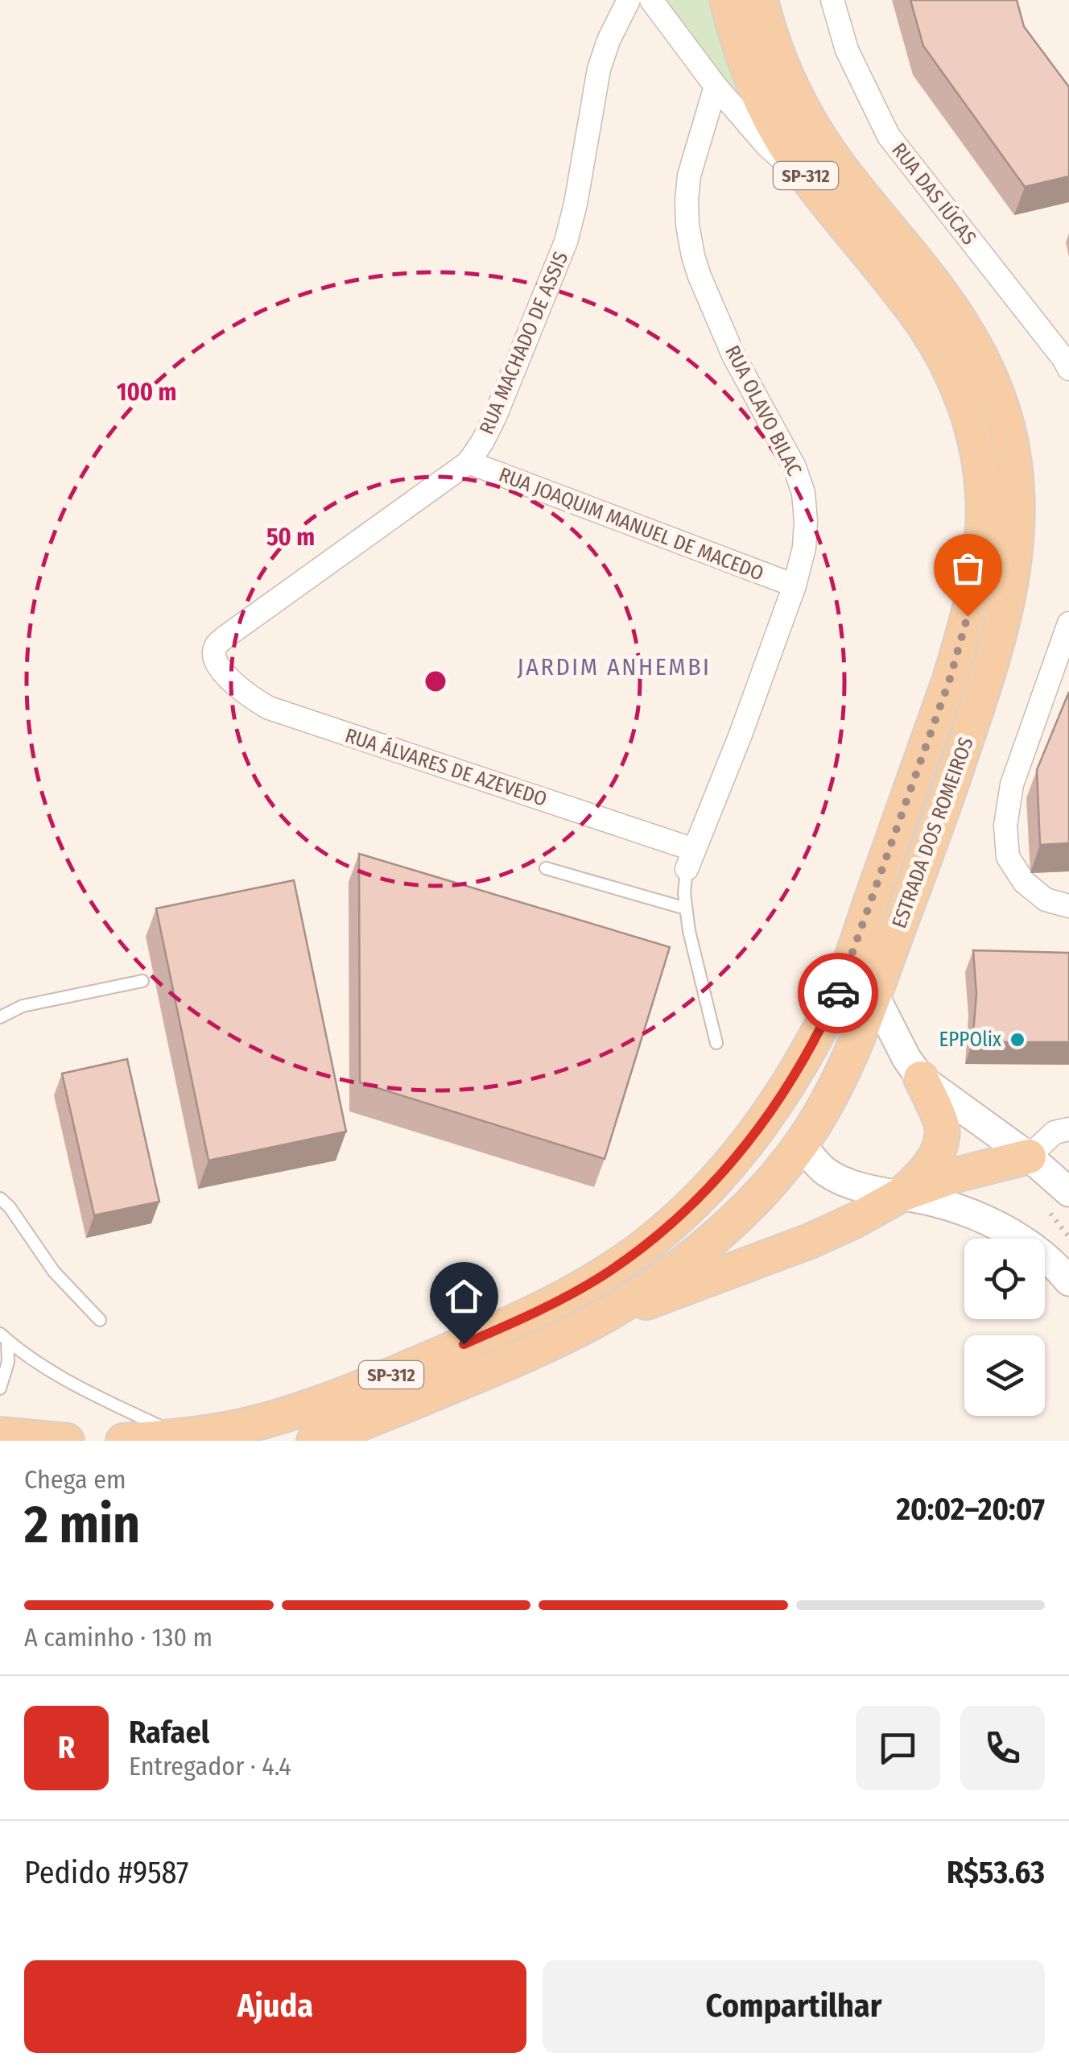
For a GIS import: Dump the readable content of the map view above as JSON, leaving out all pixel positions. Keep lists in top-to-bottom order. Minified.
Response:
{"streets":{"main road":["SP-312","ESTRADA DOS ROMEIROS"],"street":["RUA DAS IÚCAS","RUA MACHADO DE ASSIS","RUA OLAVO BILAC","RUA JOAQUIM MANUEL DE MACEDO","RUA ÁLVARES DE AZEVEDO"]},"crossings":[["RUA MACHADO DE ASSIS","RUA JOAQUIM MANUEL DE MACEDO"],["RUA MACHADO DE ASSIS","RUA ÁLVARES DE AZEVEDO"],["RUA OLAVO BILAC","RUA JOAQUIM MANUEL DE MACEDO"],["RUA OLAVO BILAC","RUA ÁLVARES DE AZEVEDO"]],"districts":["JARDIM ANHEMBI"],"places":["EPPOlix"],"page":{"heading":["2 min","Chega em","20:02–20:07"],"panel":["Rafael","Entregador · 4.4","Pedido #9587","R$53.63"],"bar":"A caminho · 130 m","round":"R","buttons":["Ajuda","Compartilhar"]},"rings":["100 m","50 m"]}
